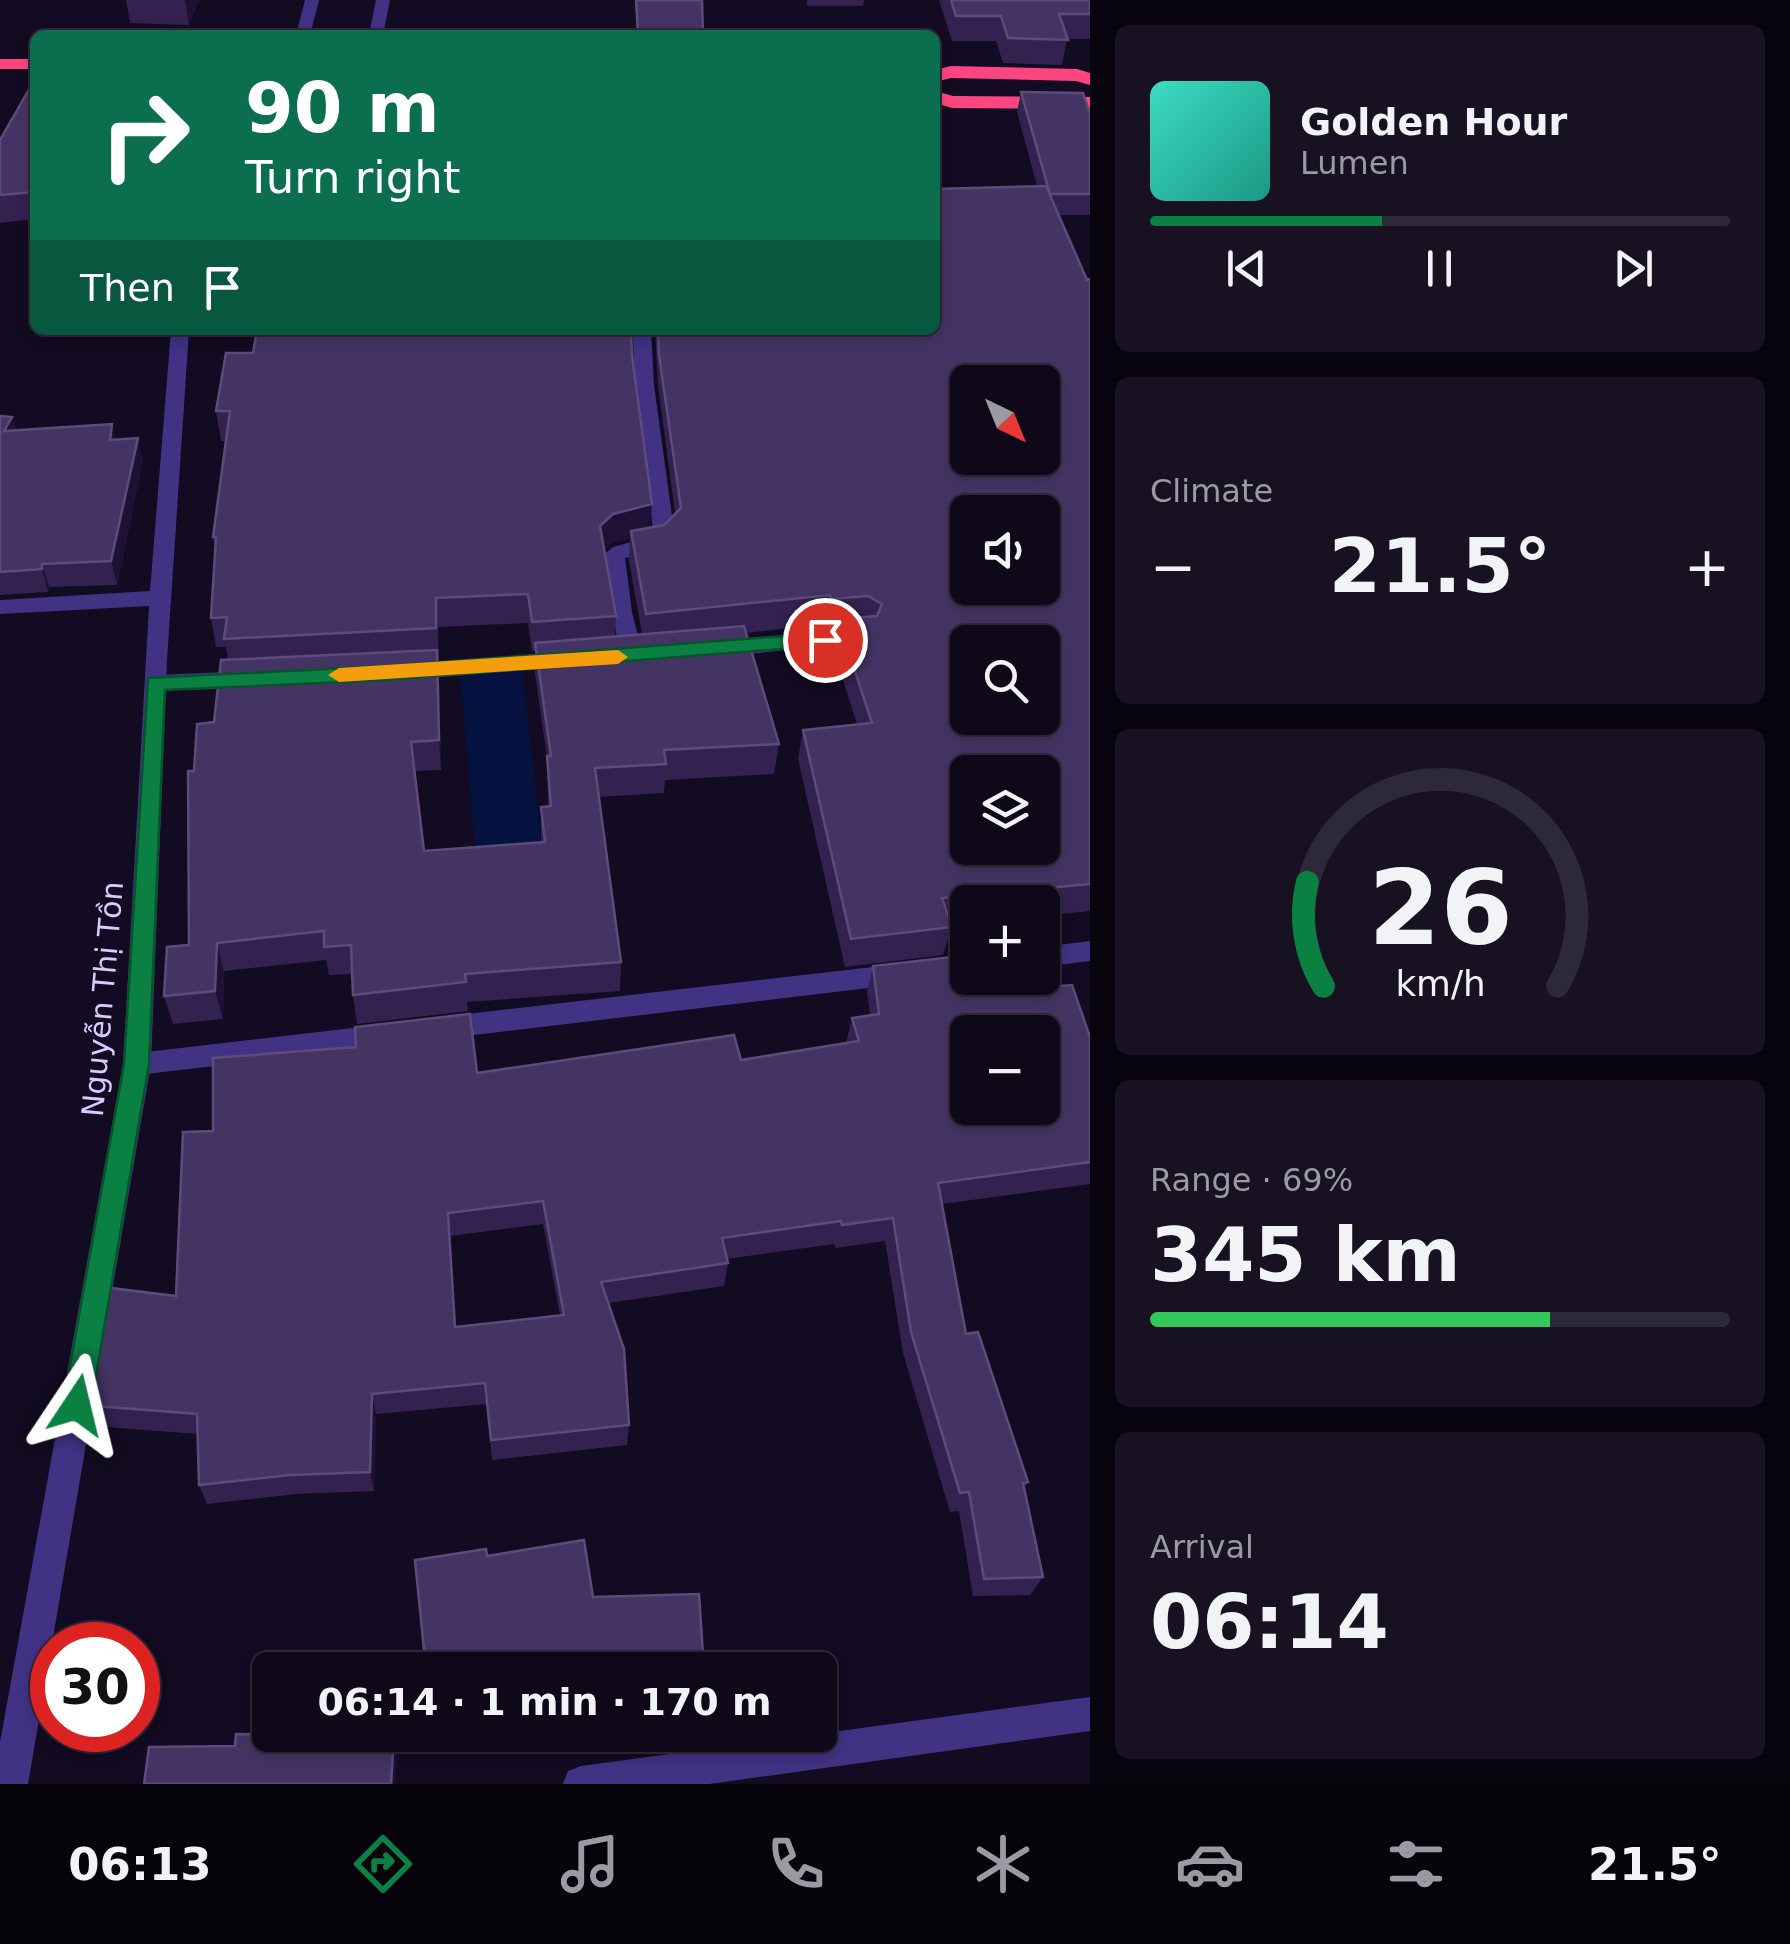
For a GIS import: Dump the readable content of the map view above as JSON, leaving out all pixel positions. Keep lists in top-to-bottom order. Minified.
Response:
{"streets":{"street":["Nguyễn Thị Tồn"]},"north":"bottom right","page":{"turn":["90 m","Turn right"],"song":["Golden Hour","Lumen"],"then":"Then","map_buttons":["+","−"],"tile":["Climate",["Range · 69%","345 km"],["Arrival","06:14"]],"heat":["−","21.5°","+"],"limit":"30","trip":"06:14 · 1 min · 170 m","tabs":["06:13","21.5°"],"gauge":["26","km/h"]}}
